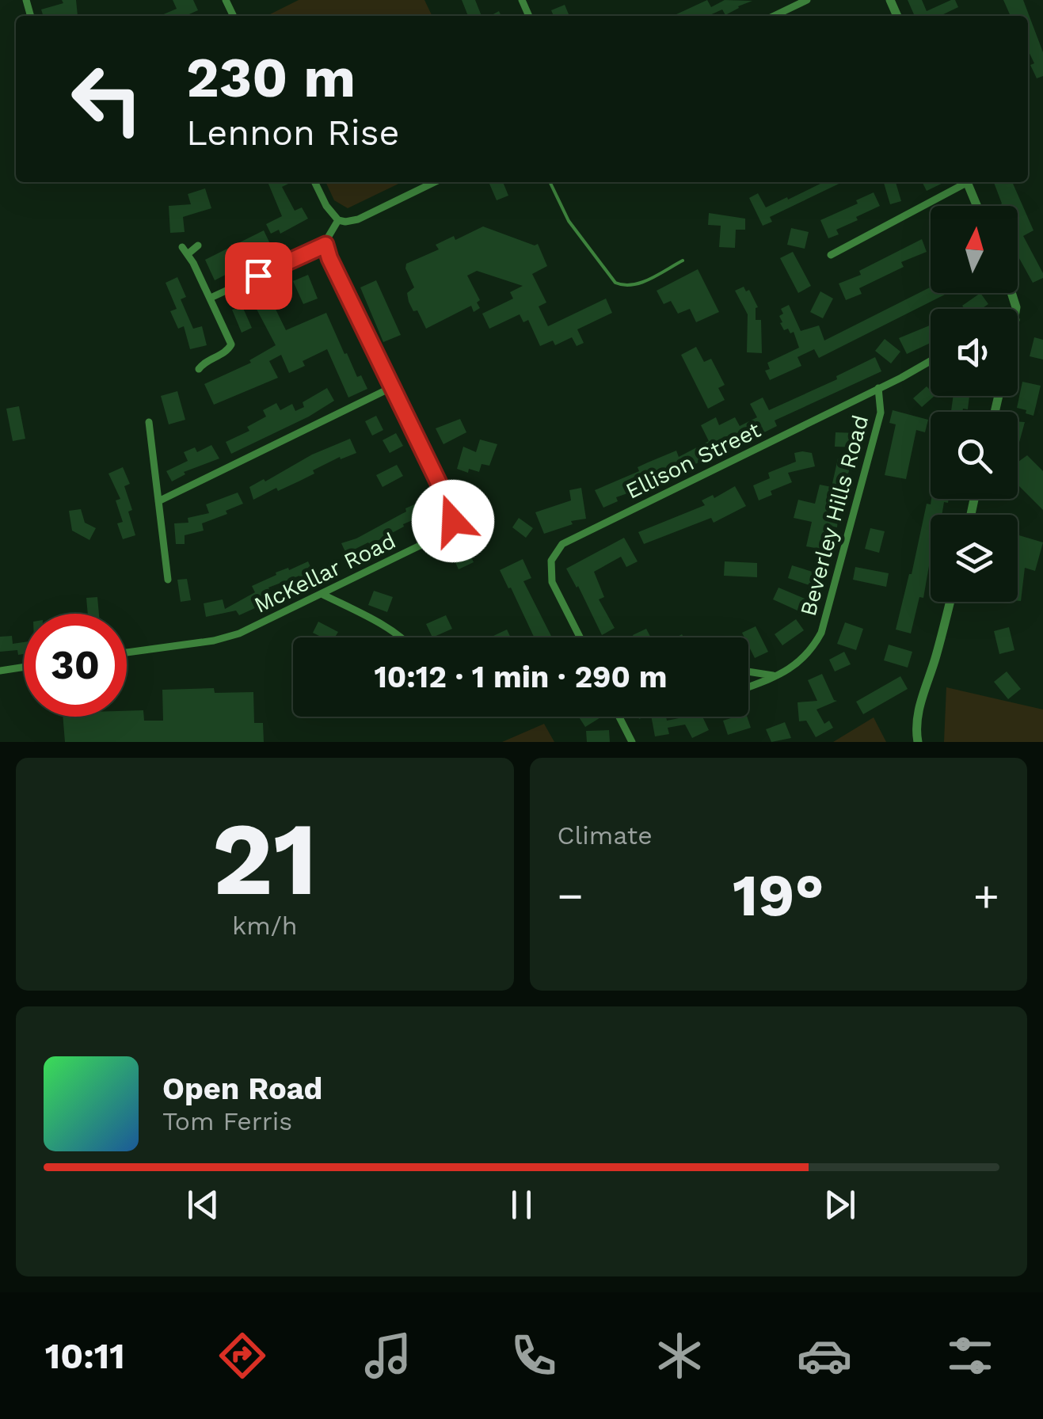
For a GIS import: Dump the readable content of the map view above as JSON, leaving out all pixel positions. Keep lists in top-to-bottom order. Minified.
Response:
{"streets":{"street":["Ellison Street","Beverley Hills Road","McKellar Road"]},"crossings":[["Ellison Street","Beverley Hills Road"]],"north":"top","page":{"turn":["230 m","Lennon Rise"],"limit":"30","trip":"10:12 · 1 min · 290 m","tile":[["21","km/h"],"Climate"],"heat":["−","19°","+"],"song":["Open Road","Tom Ferris"],"tabs":"10:11"}}
